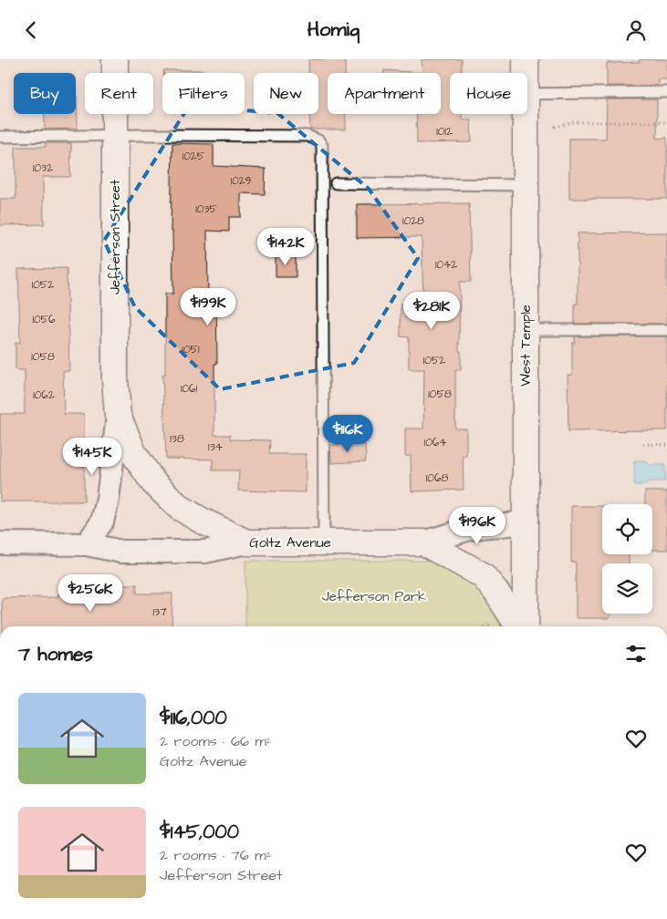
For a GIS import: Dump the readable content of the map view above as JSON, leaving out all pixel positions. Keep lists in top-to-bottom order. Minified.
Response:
{"streets":{"street":["Jefferson Street","West Temple","Goltz Avenue"]},"crossings":[["Jefferson Street","Goltz Avenue"],["West Temple","Goltz Avenue"]],"parks":["Jefferson Park"],"house_numbers":["1012","1025","1032","1029","1035","1028","1042","1052","1056","1051","1058","1052","1061","1058","1062","138","1064","134","1068","137"],"page":{"header":"Homiq","chip":["Buy","Rent","Filters","New","Apartment","House"],"price":["$142K","$199K","$281K","$116K","$145K","$196K","$256K"],"heading":"7 homes","list":[{"name":"$116,000","note":"2 rooms · 66 m² · Goltz Avenue"},{"name":"$145,000","note":"2 rooms · 76 m² · Jefferson Street"}]}}
